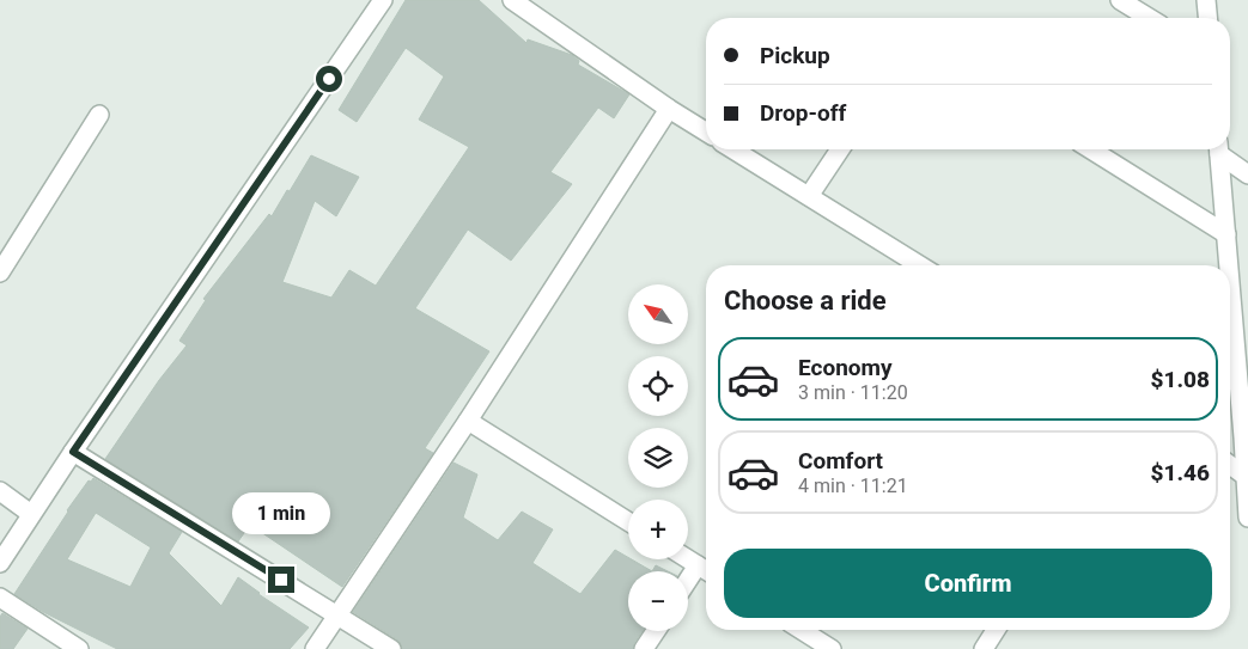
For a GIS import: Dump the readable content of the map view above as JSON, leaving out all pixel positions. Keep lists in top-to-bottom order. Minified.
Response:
{"north":"top left","page":{"banner":["Pickup","Drop-off"],"heading":"Choose a ride","map_buttons":["+","−"],"list":[{"name":"Economy","note":"3 min · 11:20","value":"$1.08"},{"name":"Comfort","note":"4 min · 11:21","value":"$1.46"}],"bubble":"1 min","buttons":"Confirm"}}
